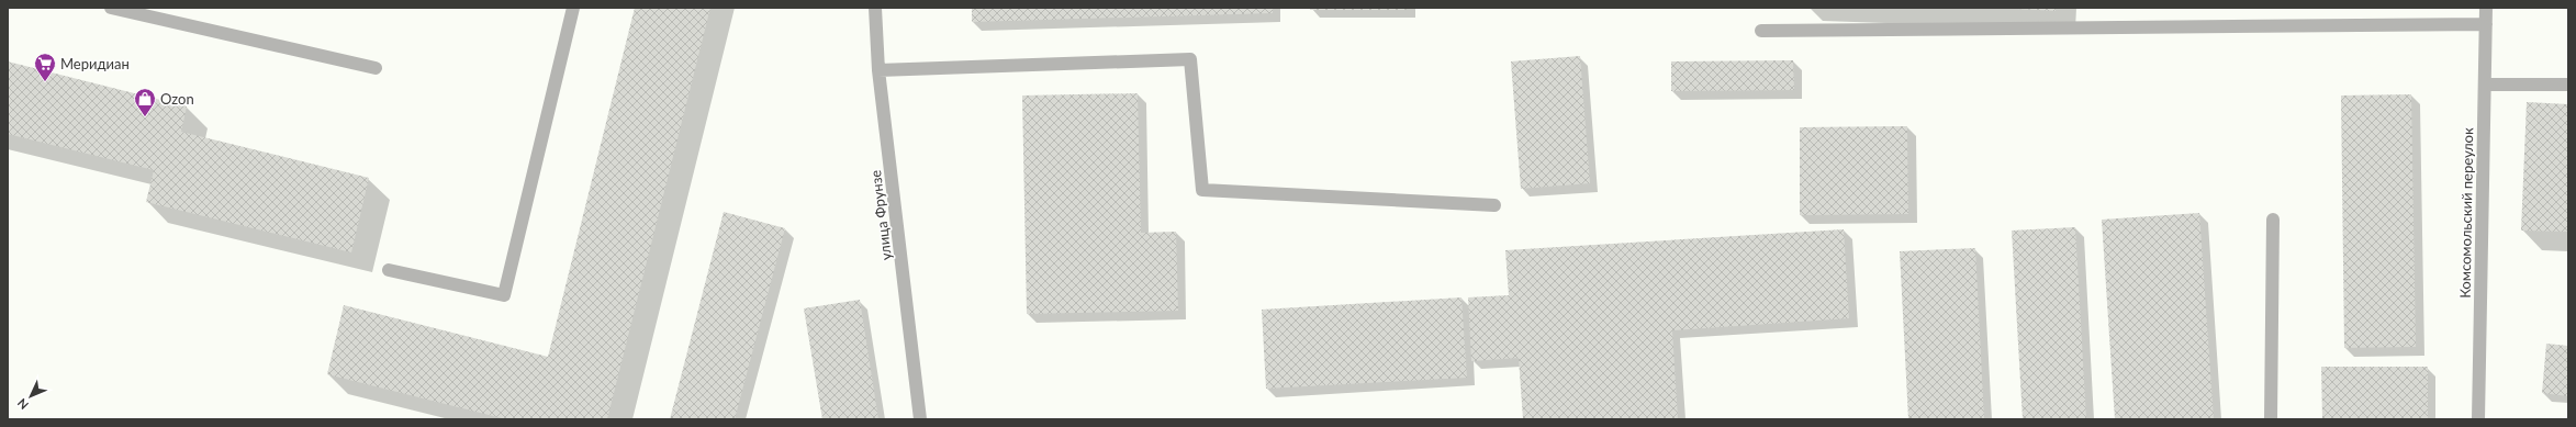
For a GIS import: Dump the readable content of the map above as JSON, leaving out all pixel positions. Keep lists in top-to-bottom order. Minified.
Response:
{"streets":{"street":["Комсомольский переулок","улица Фрунзе"]},"places":{"supermarket":["Меридиан"],"shop":["Ozon"]},"north":"bottom left"}
